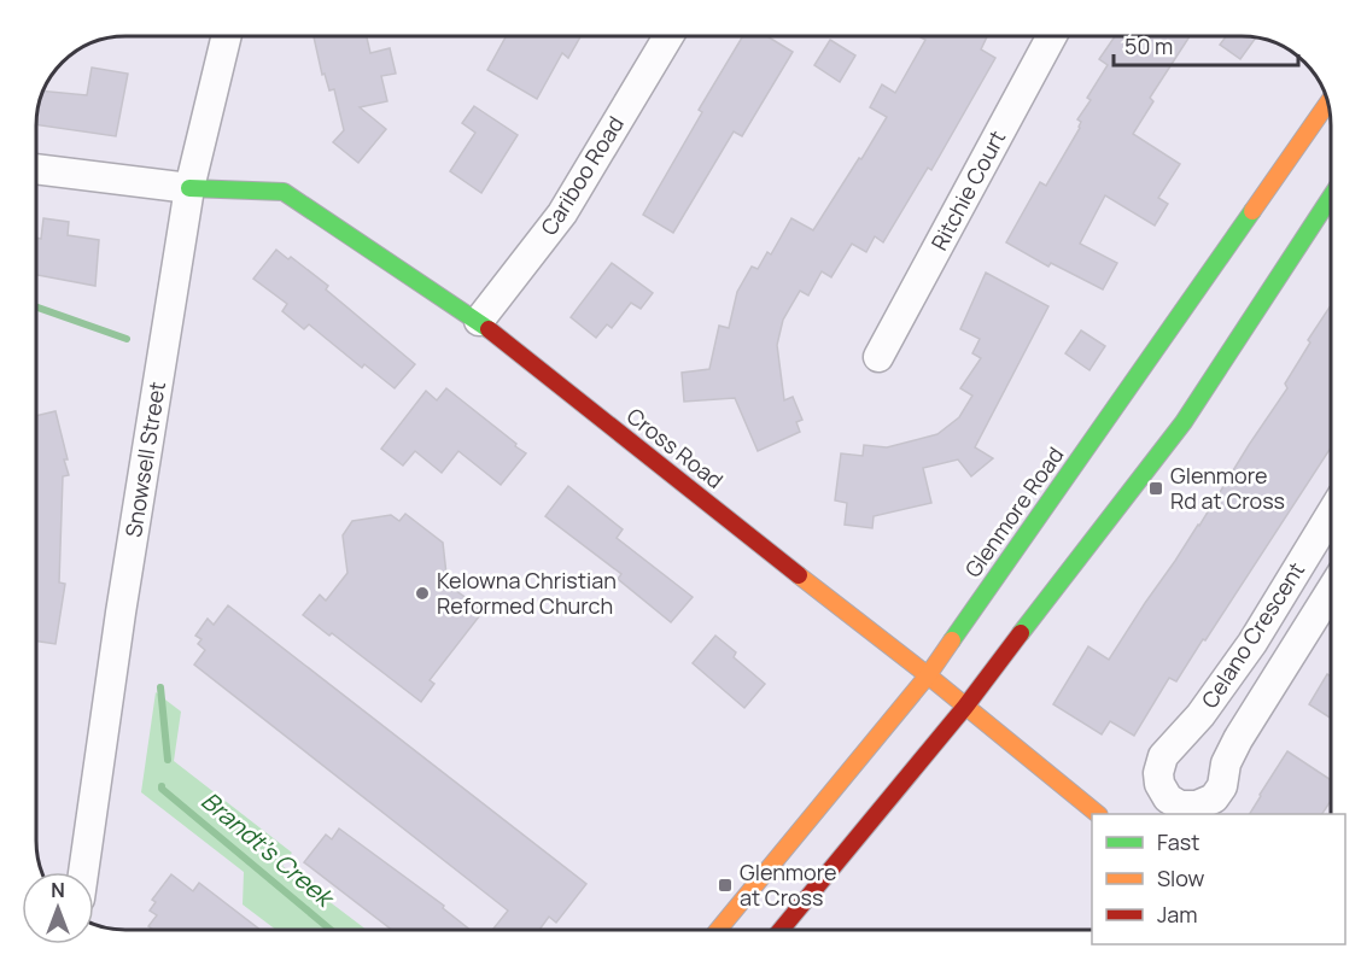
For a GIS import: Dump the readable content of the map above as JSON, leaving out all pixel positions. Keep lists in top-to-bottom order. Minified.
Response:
{"streets":{"main road":["Cross Road","Glenmore Road"],"street":["Cariboo Road","Ritchie Court","Snowsell Street","Celano Crescent"]},"crossings":[["Cariboo Road","Cross Road"],["Cross Road","Snowsell Street"],["Cross Road","Glenmore Road"]],"water":["Brandt's Creek"],"places":{"transit":["Glenmore Rd at Cross","Glenmore at Cross"],"other":["Kelowna Christian Reformed Church"]},"legend":["Fast","Slow","Jam"],"scale_bar":"50 m","north":"top"}
